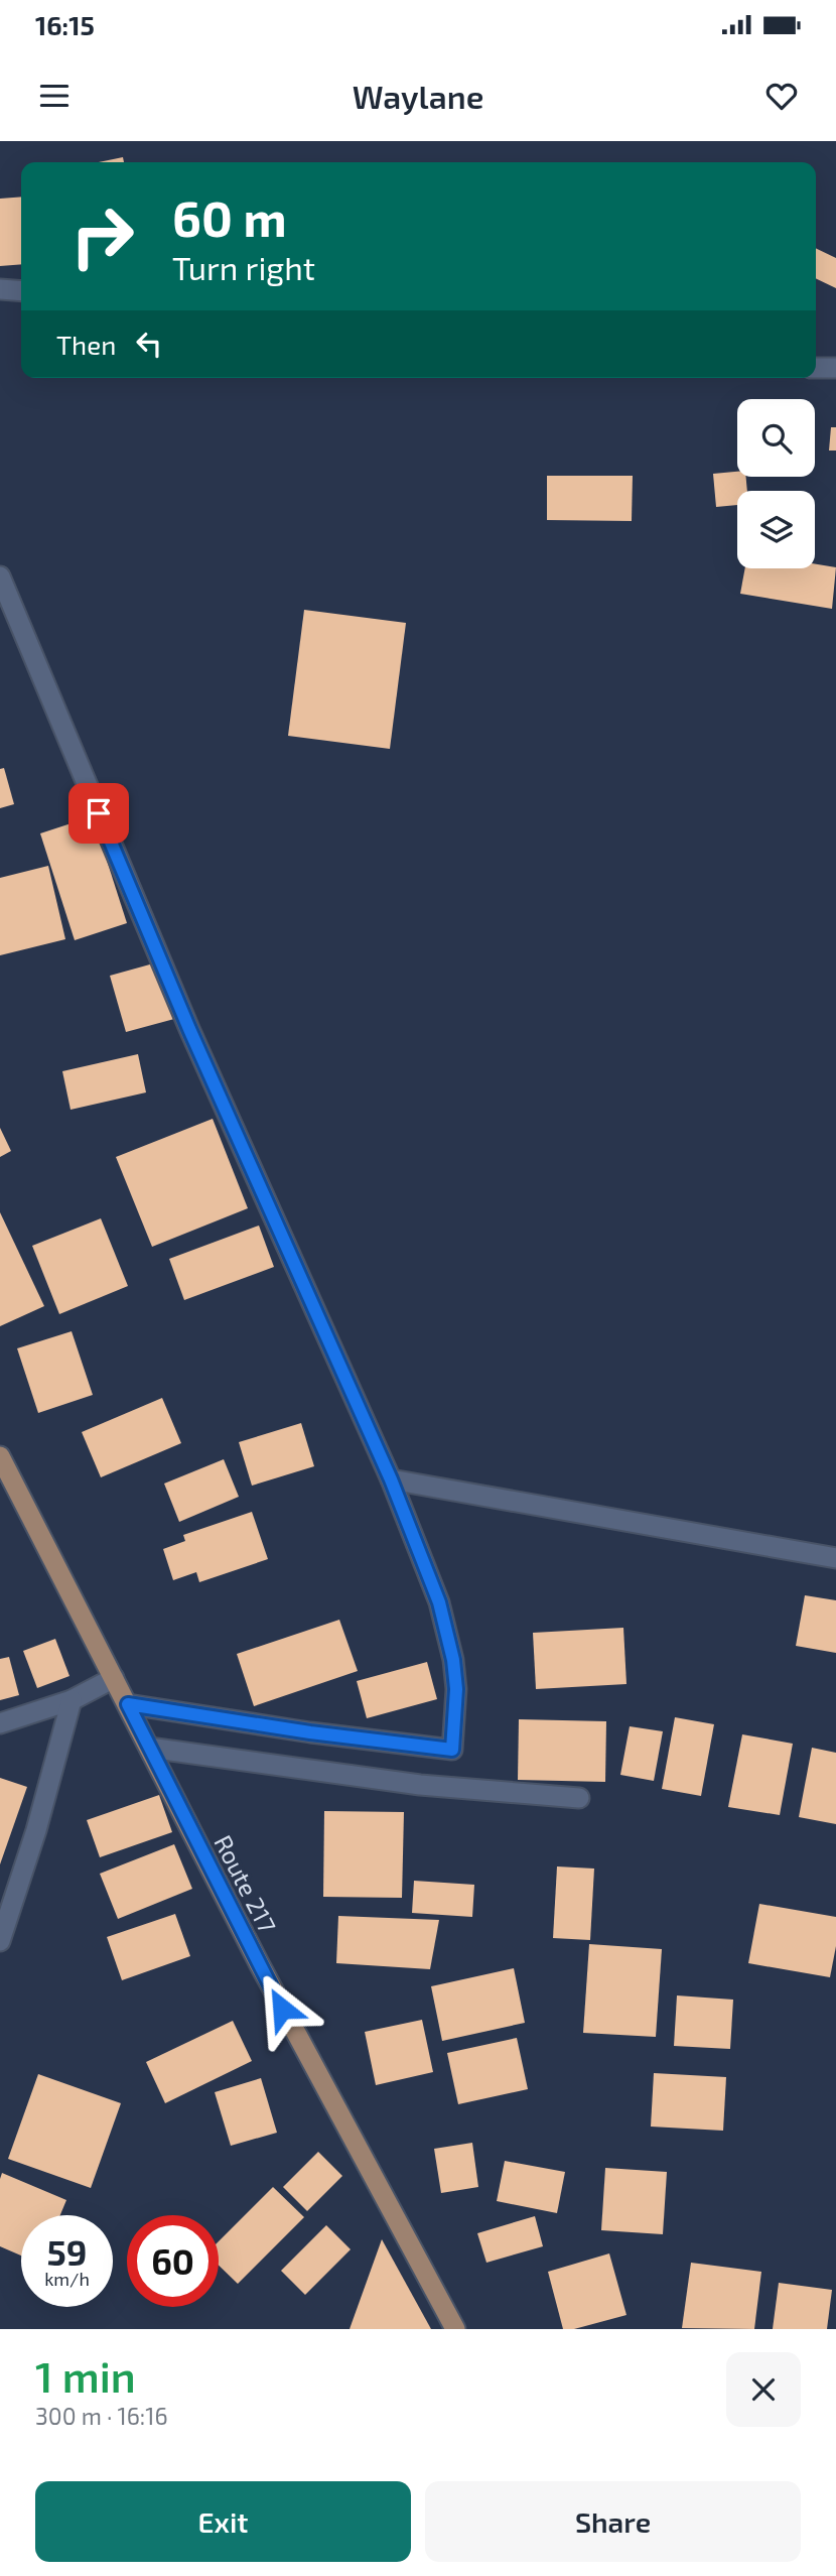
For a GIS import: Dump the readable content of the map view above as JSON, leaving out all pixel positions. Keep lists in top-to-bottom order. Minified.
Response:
{"streets":{"main road":["Route 217"]},"page":{"status":"16:15","header":"Waylane","turn":["60 m","Turn right"],"then":"Then","speed":"59 km/h","limit":"60","heading":["1 min","300 m · 16:16"],"buttons":["Exit","Share"]}}
